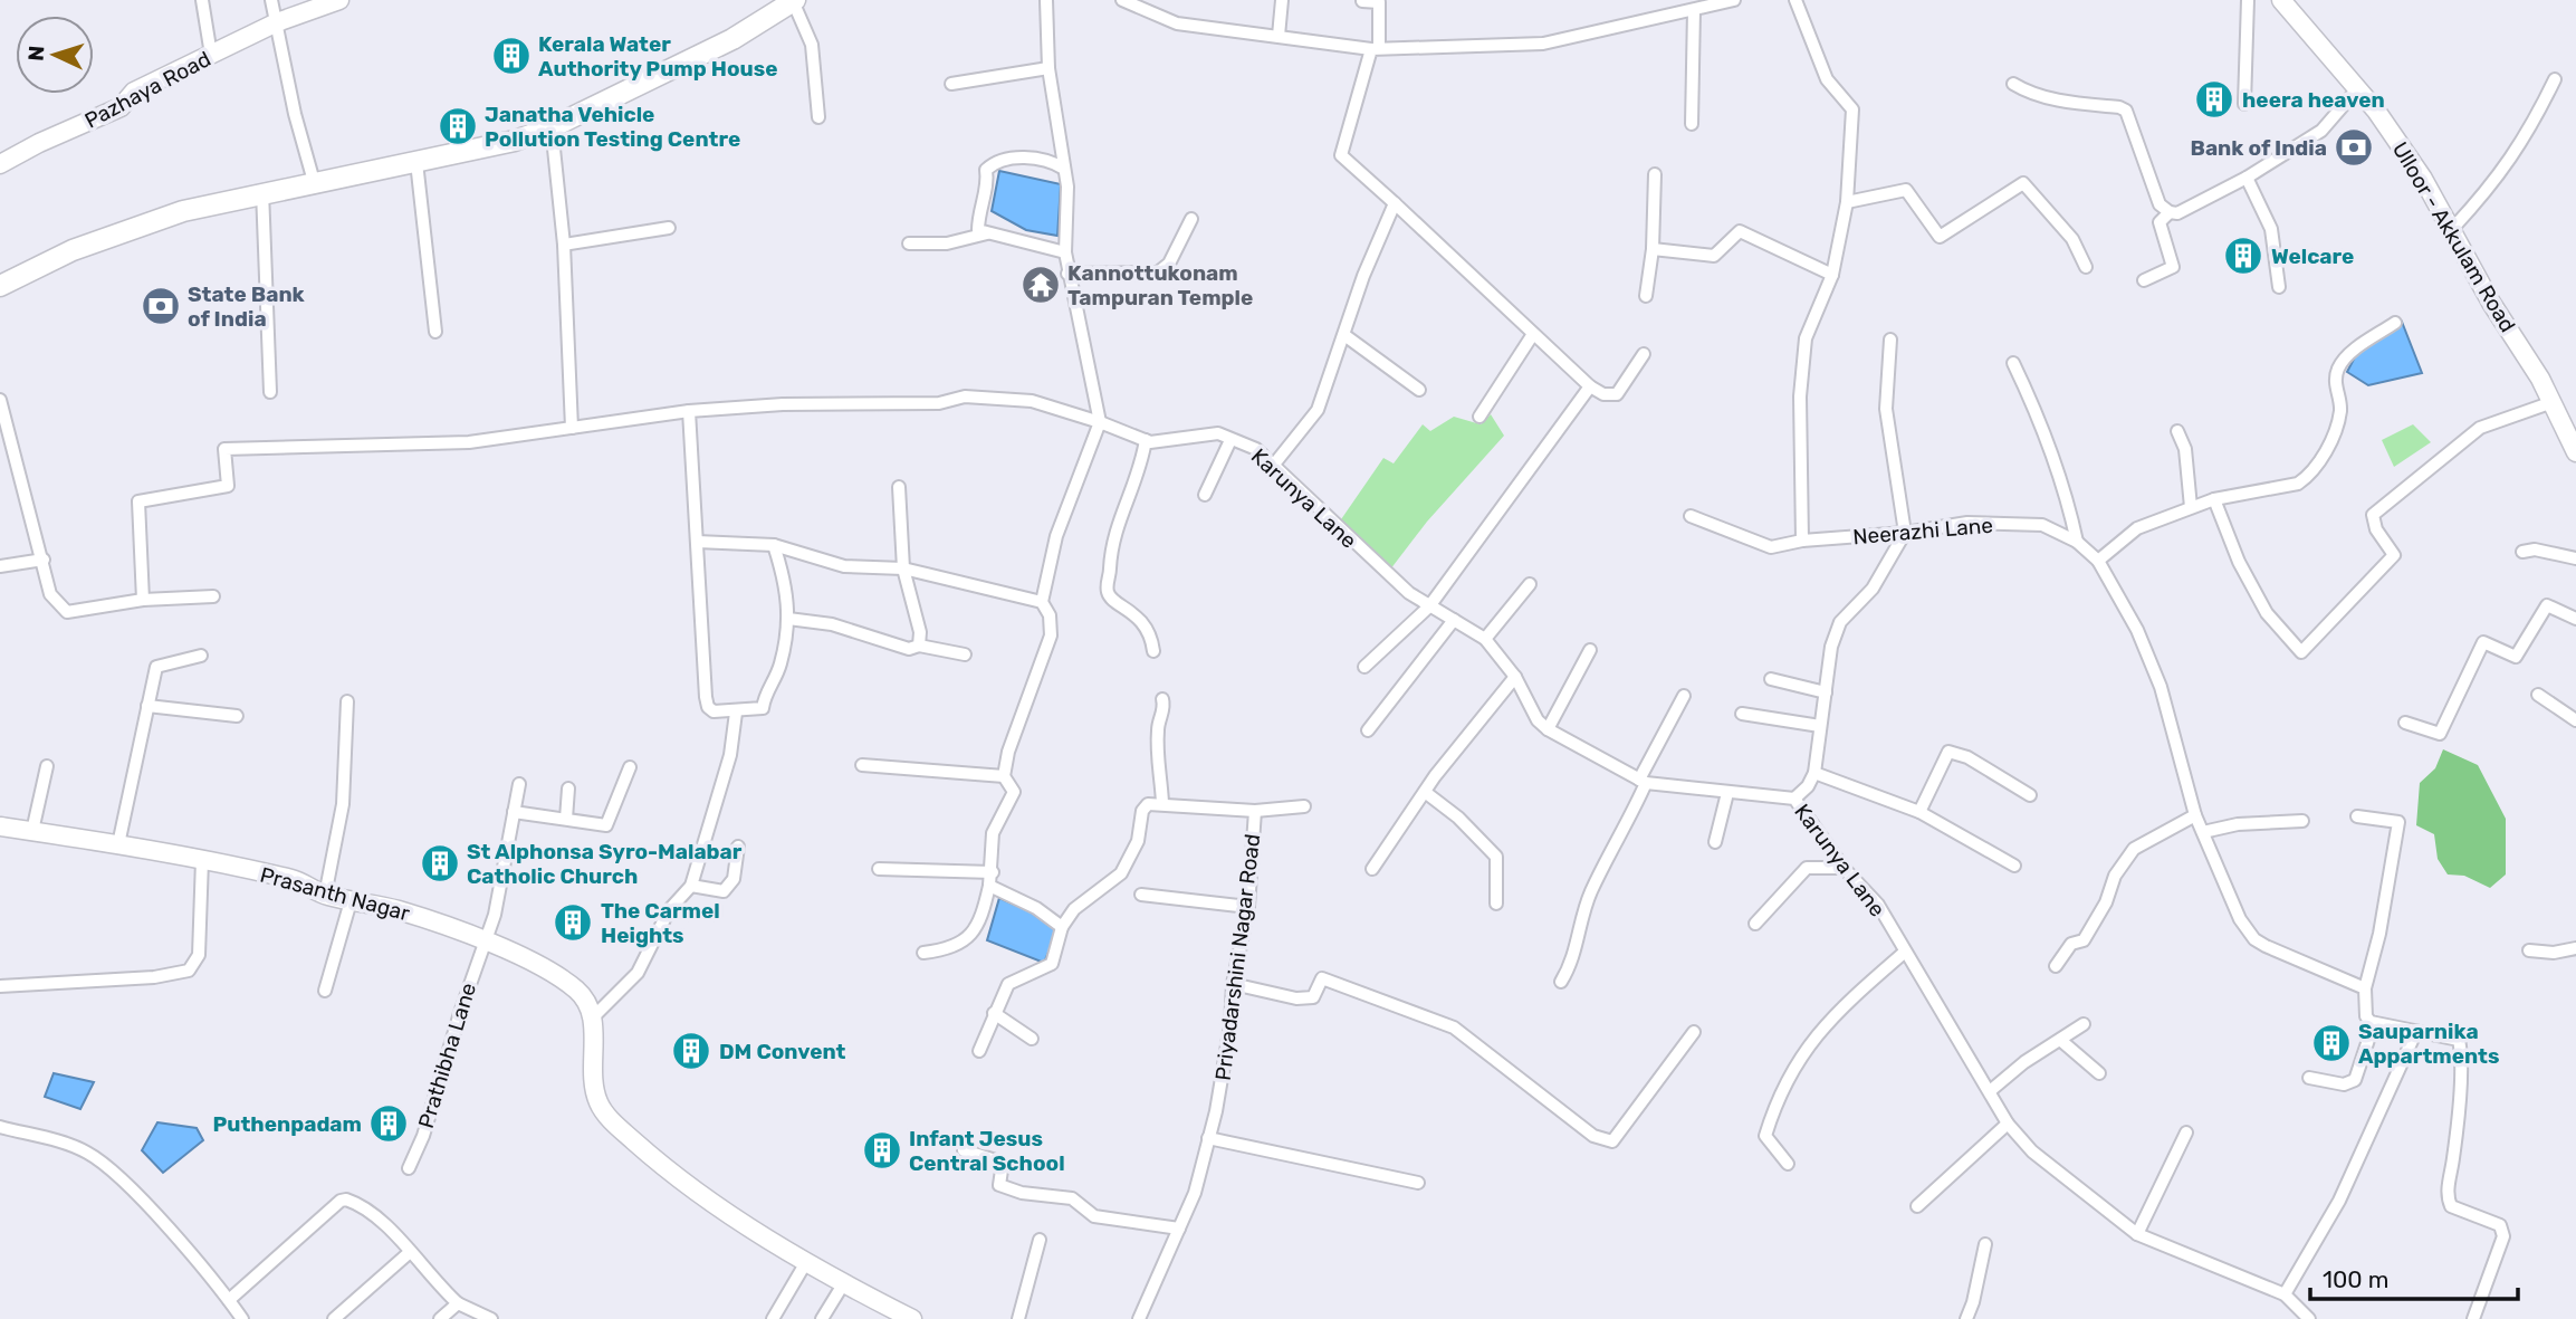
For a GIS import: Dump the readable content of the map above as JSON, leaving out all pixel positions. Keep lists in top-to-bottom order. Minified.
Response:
{"streets":{"street":["Pazhaya Road","Ulloor - Akkulam Road","Karunya Lane","Neerazhi Lane","Prasanth Nagar","Priyadarshini Nagar Road","Prathibha Lane"]},"crossings":[["Prasanth Nagar","Prathibha Lane"]],"places":{"building":["Kerala Water Authority Pump House","heera heaven","Janatha Vehicle Pollution Testing Centre","Welcare","St Alphonsa Syro-Malabar Catholic Church","The Carmel Heights","Sauparnika Appartments","DM Convent","Puthenpadam","Infant Jesus Central School"],"bank":["Bank of India","State Bank of India"],"temple":["Kannottukonam Tampuran Temple"]},"scale_bar":"100 m","north":"left"}
